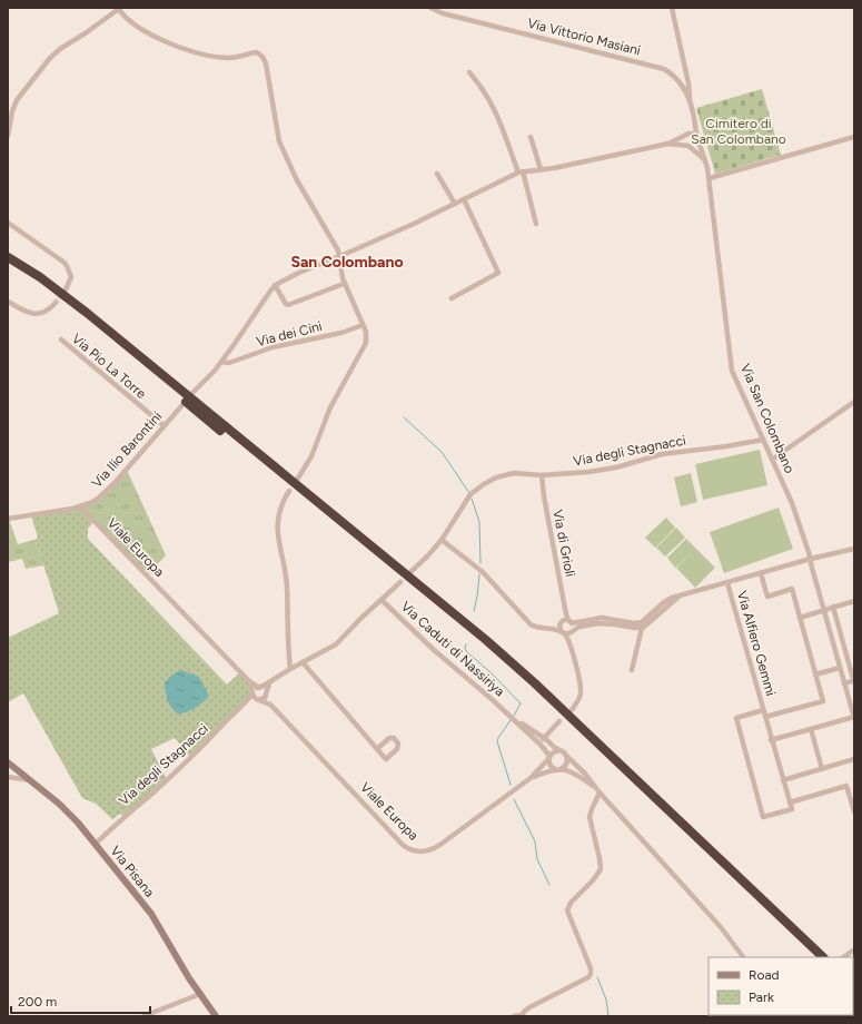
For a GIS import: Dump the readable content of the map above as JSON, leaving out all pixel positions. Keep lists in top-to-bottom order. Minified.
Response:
{"streets":{"main road":["Via Pisana"],"street":["Via Vittorio Masiani","Via dei Cini","Via Pio La Torre","Via San Colombano","Via Ilio Barontini","Via degli Stagnacci","Via di Grioli","Viale Europa","Via Alfiero Gemmi","Via Caduti di Nassiriya"]},"crossings":[["Via Vittorio Masiani","Via San Colombano"],["Via Pio La Torre","Via Ilio Barontini"],["Via San Colombano","Via degli Stagnacci"],["Via San Colombano","Via Alfiero Gemmi"],["Via Ilio Barontini","Viale Europa"],["Via degli Stagnacci","Via di Grioli"],["Via degli Stagnacci","Viale Europa"],["Via degli Stagnacci","Via Caduti di Nassiriya"],["Via degli Stagnacci","Via Pisana"],["Viale Europa","Via Caduti di Nassiriya"]],"districts":["San Colombano"],"parks":["Cimitero di San Colombano"],"legend":["Road","Park"],"scale_bar":"200 m"}
